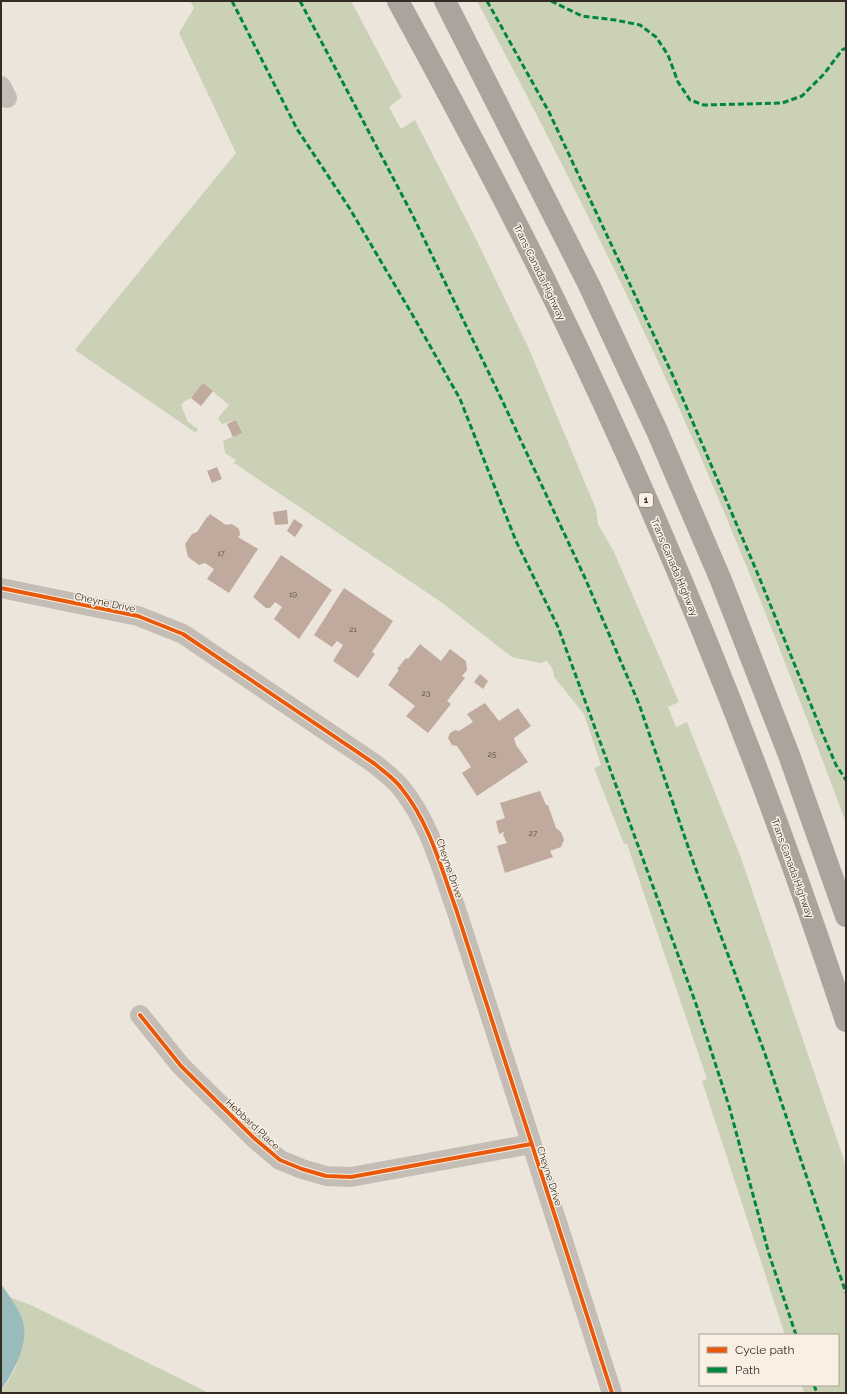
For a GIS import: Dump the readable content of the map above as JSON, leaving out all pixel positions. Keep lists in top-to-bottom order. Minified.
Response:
{"streets":{"highway":["Trans Canada Highway","1"],"street":["Cheyne Drive","Hebbard Place"]},"crossings":[["Cheyne Drive","Hebbard Place"]],"house_numbers":["17","19","21","23","25","27"],"legend":["Cycle path","Path"]}
